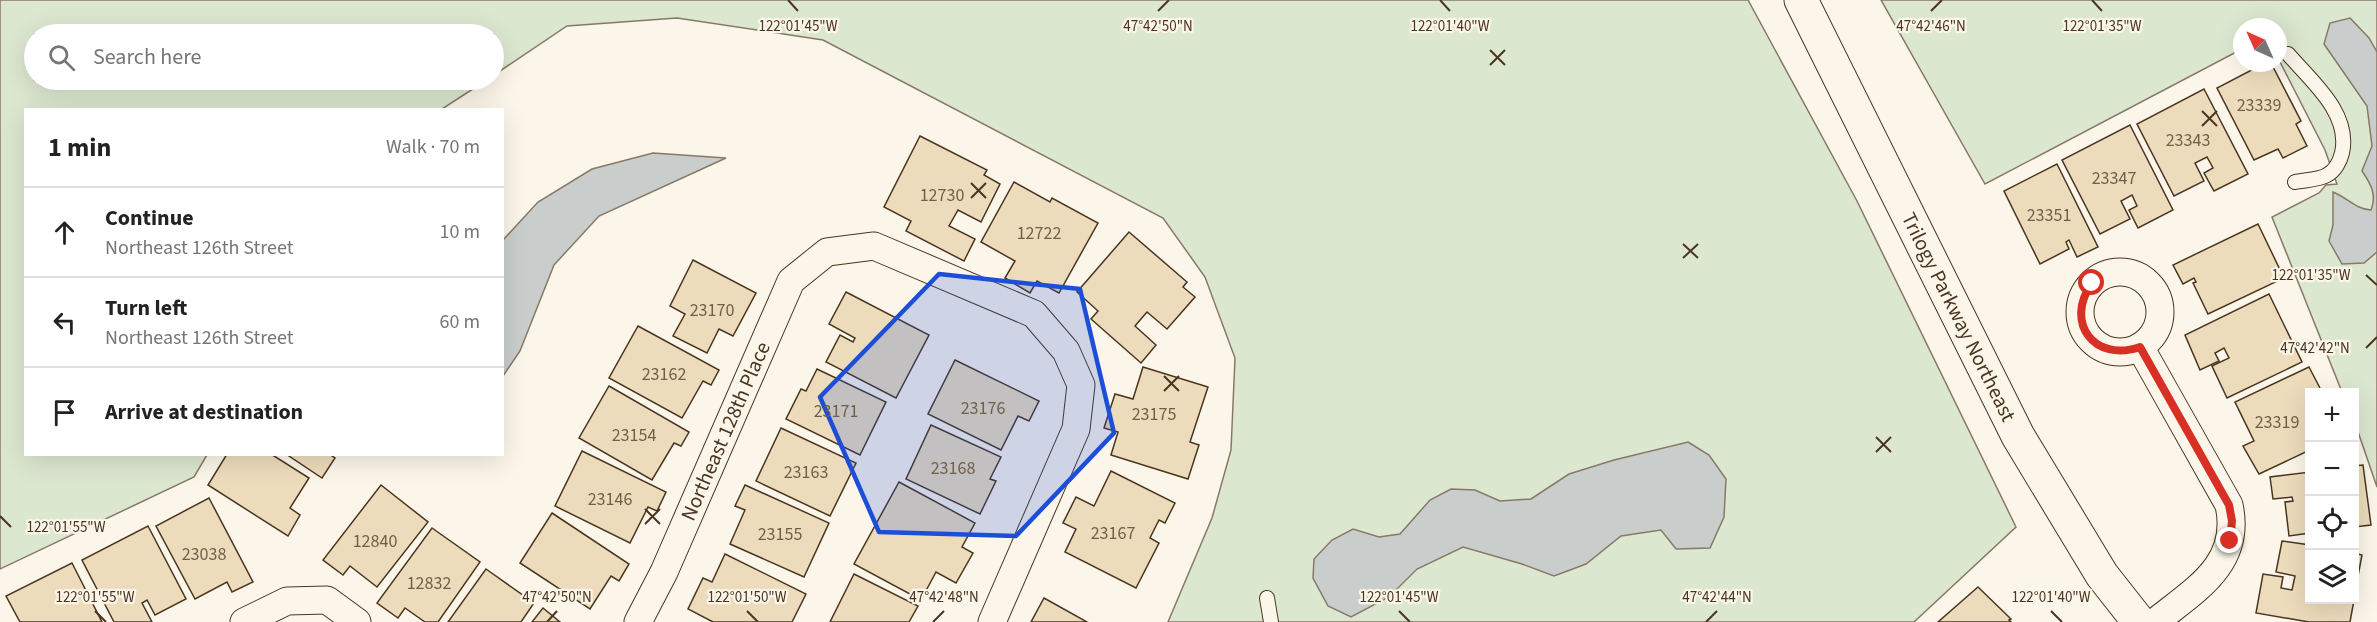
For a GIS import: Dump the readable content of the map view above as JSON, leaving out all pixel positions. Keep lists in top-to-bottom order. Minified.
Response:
{"streets":{"street":["Trilogy Parkway Northeast","Northeast 128th Place"]},"house_numbers":["23339","23343","23347","12730","23351","12722","23170","23162","23176","23171","23175","23319","23154","23168","23163","23146","23167","23155","12840","23038","12832"],"north":"top left","page":{"search":"Search here","heading":["1 min","Walk · 70 m"],"list":[["Continue","Northeast 126th Street","10 m"],["Turn left","Northeast 126th Street","60 m"],"Arrive at destination"],"map_buttons":["+","−"]},"coordinates":["122°01'45\"W","122°01'40\"W","47°42'50\"N","47°42'46\"N","122°01'35\"W","47°42'42\"N","122°01'55\"W","122°01'50\"W","47°42'48\"N","47°42'44\"N"]}
